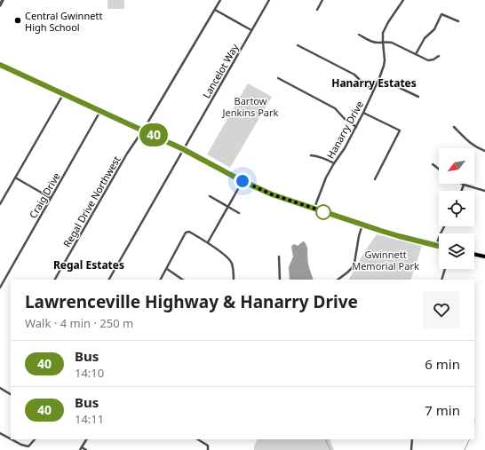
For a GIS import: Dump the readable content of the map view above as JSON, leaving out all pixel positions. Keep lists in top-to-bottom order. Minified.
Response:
{"streets":{"street":["Lancelot Way","Hanarry Drive","Craig Drive","Regal Drive Northwest"]},"districts":["Hanarry Estates","Regal Estates"],"parks":["Bartow Jenkins Park","Gwinnett Memorial Park"],"places":["Central Gwinnett High School"],"lines":["bus line 40"],"north":"bottom left","page":{"on_map":"40","heading":["Lawrenceville Highway & Hanarry Drive","Walk · 4 min · 250 m"],"list":[{"mark":"40","name":"Bus","note":"14:10","value":"6 min"},{"mark":"40","name":"Bus","note":"14:11","value":"7 min"}]}}
